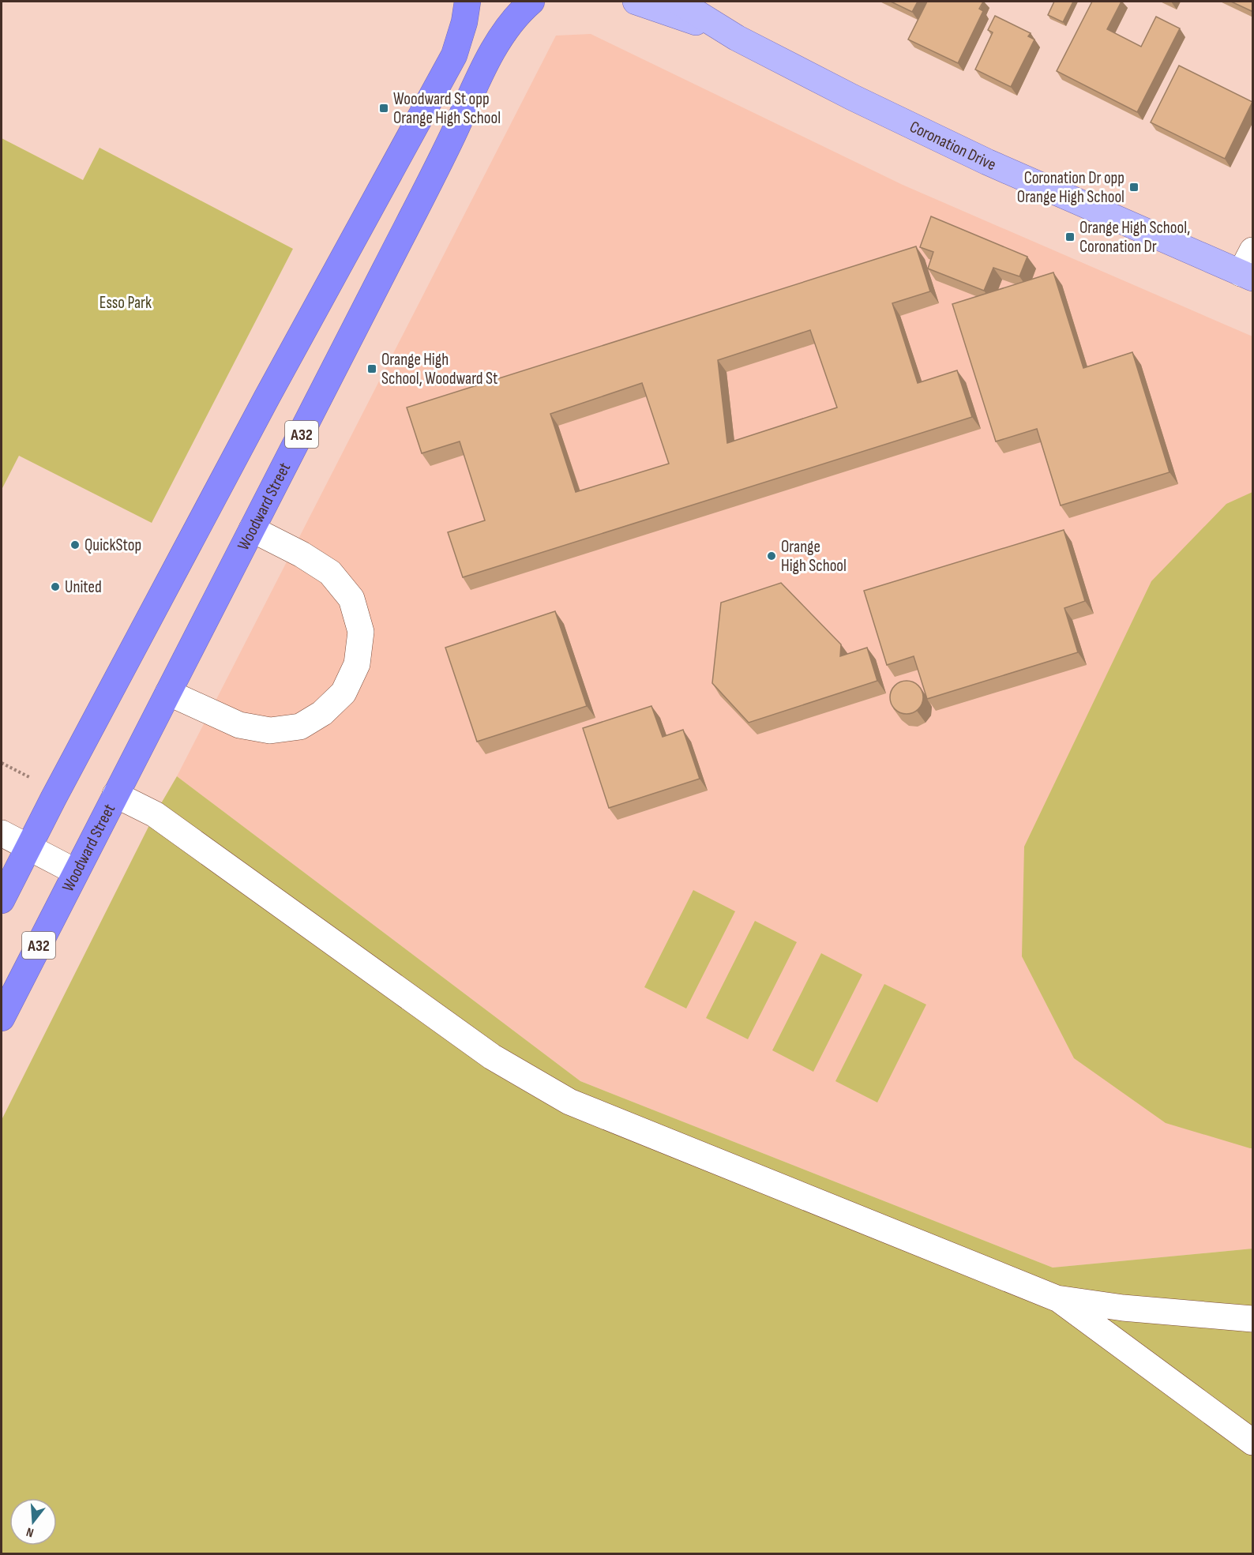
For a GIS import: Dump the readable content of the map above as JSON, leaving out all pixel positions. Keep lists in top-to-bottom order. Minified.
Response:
{"streets":{"highway":["A32","Woodward Street"],"main road":["Coronation Drive"]},"parks":["Esso Park"],"places":{"transit":["Woodward St opp Orange High School","Coronation Dr opp Orange High School","Orange High School, Coronation Dr","Orange High School, Woodward St"],"other":["QuickStop","Orange High School","United"]},"north":"bottom"}
